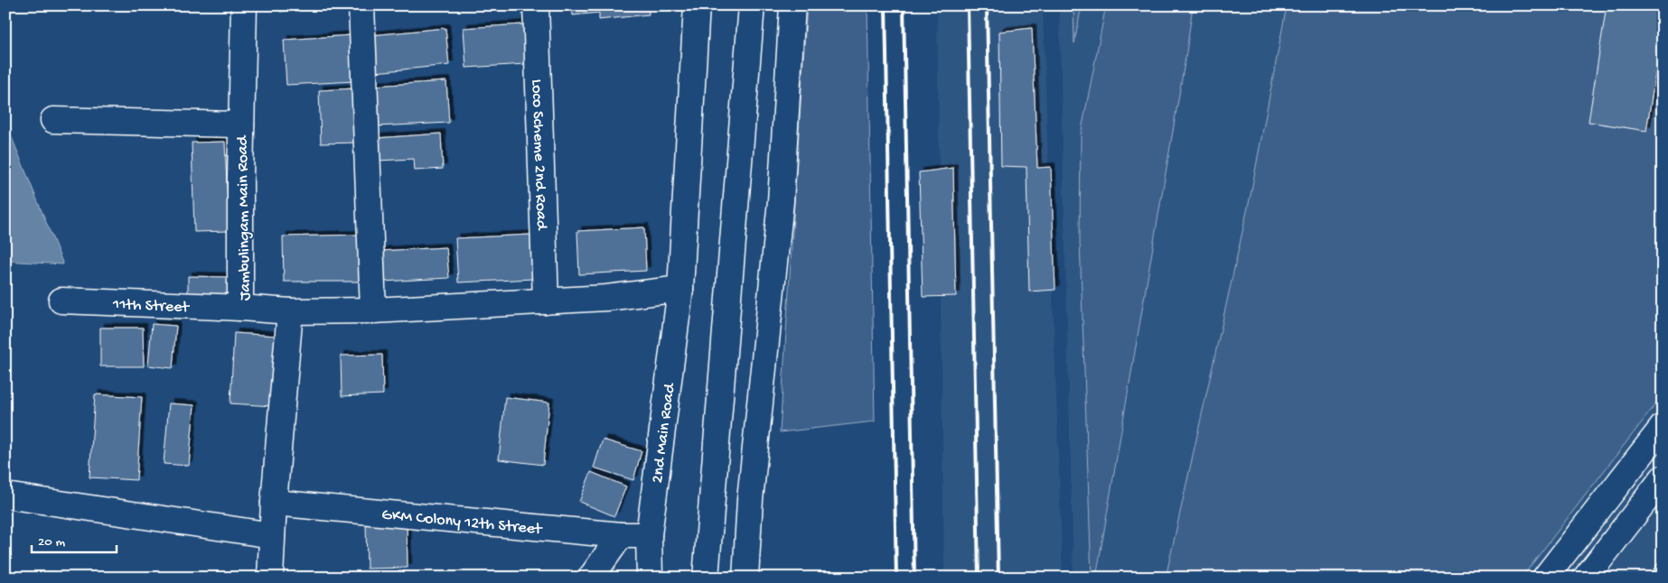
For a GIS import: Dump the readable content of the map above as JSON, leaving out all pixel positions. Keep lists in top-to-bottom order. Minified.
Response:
{"streets":{"main road":["Loco Scheme 2nd Road","Jambulingam Main Road","11th Street","2nd Main Road","GKM Colony 12th Street"]},"crossings":[["Loco Scheme 2nd Road","Jambulingam Main Road"],["Jambulingam Main Road","11th Street"],["Jambulingam Main Road","2nd Main Road"],["2nd Main Road","GKM Colony 12th Street"]],"scale_bar":"20 m"}
